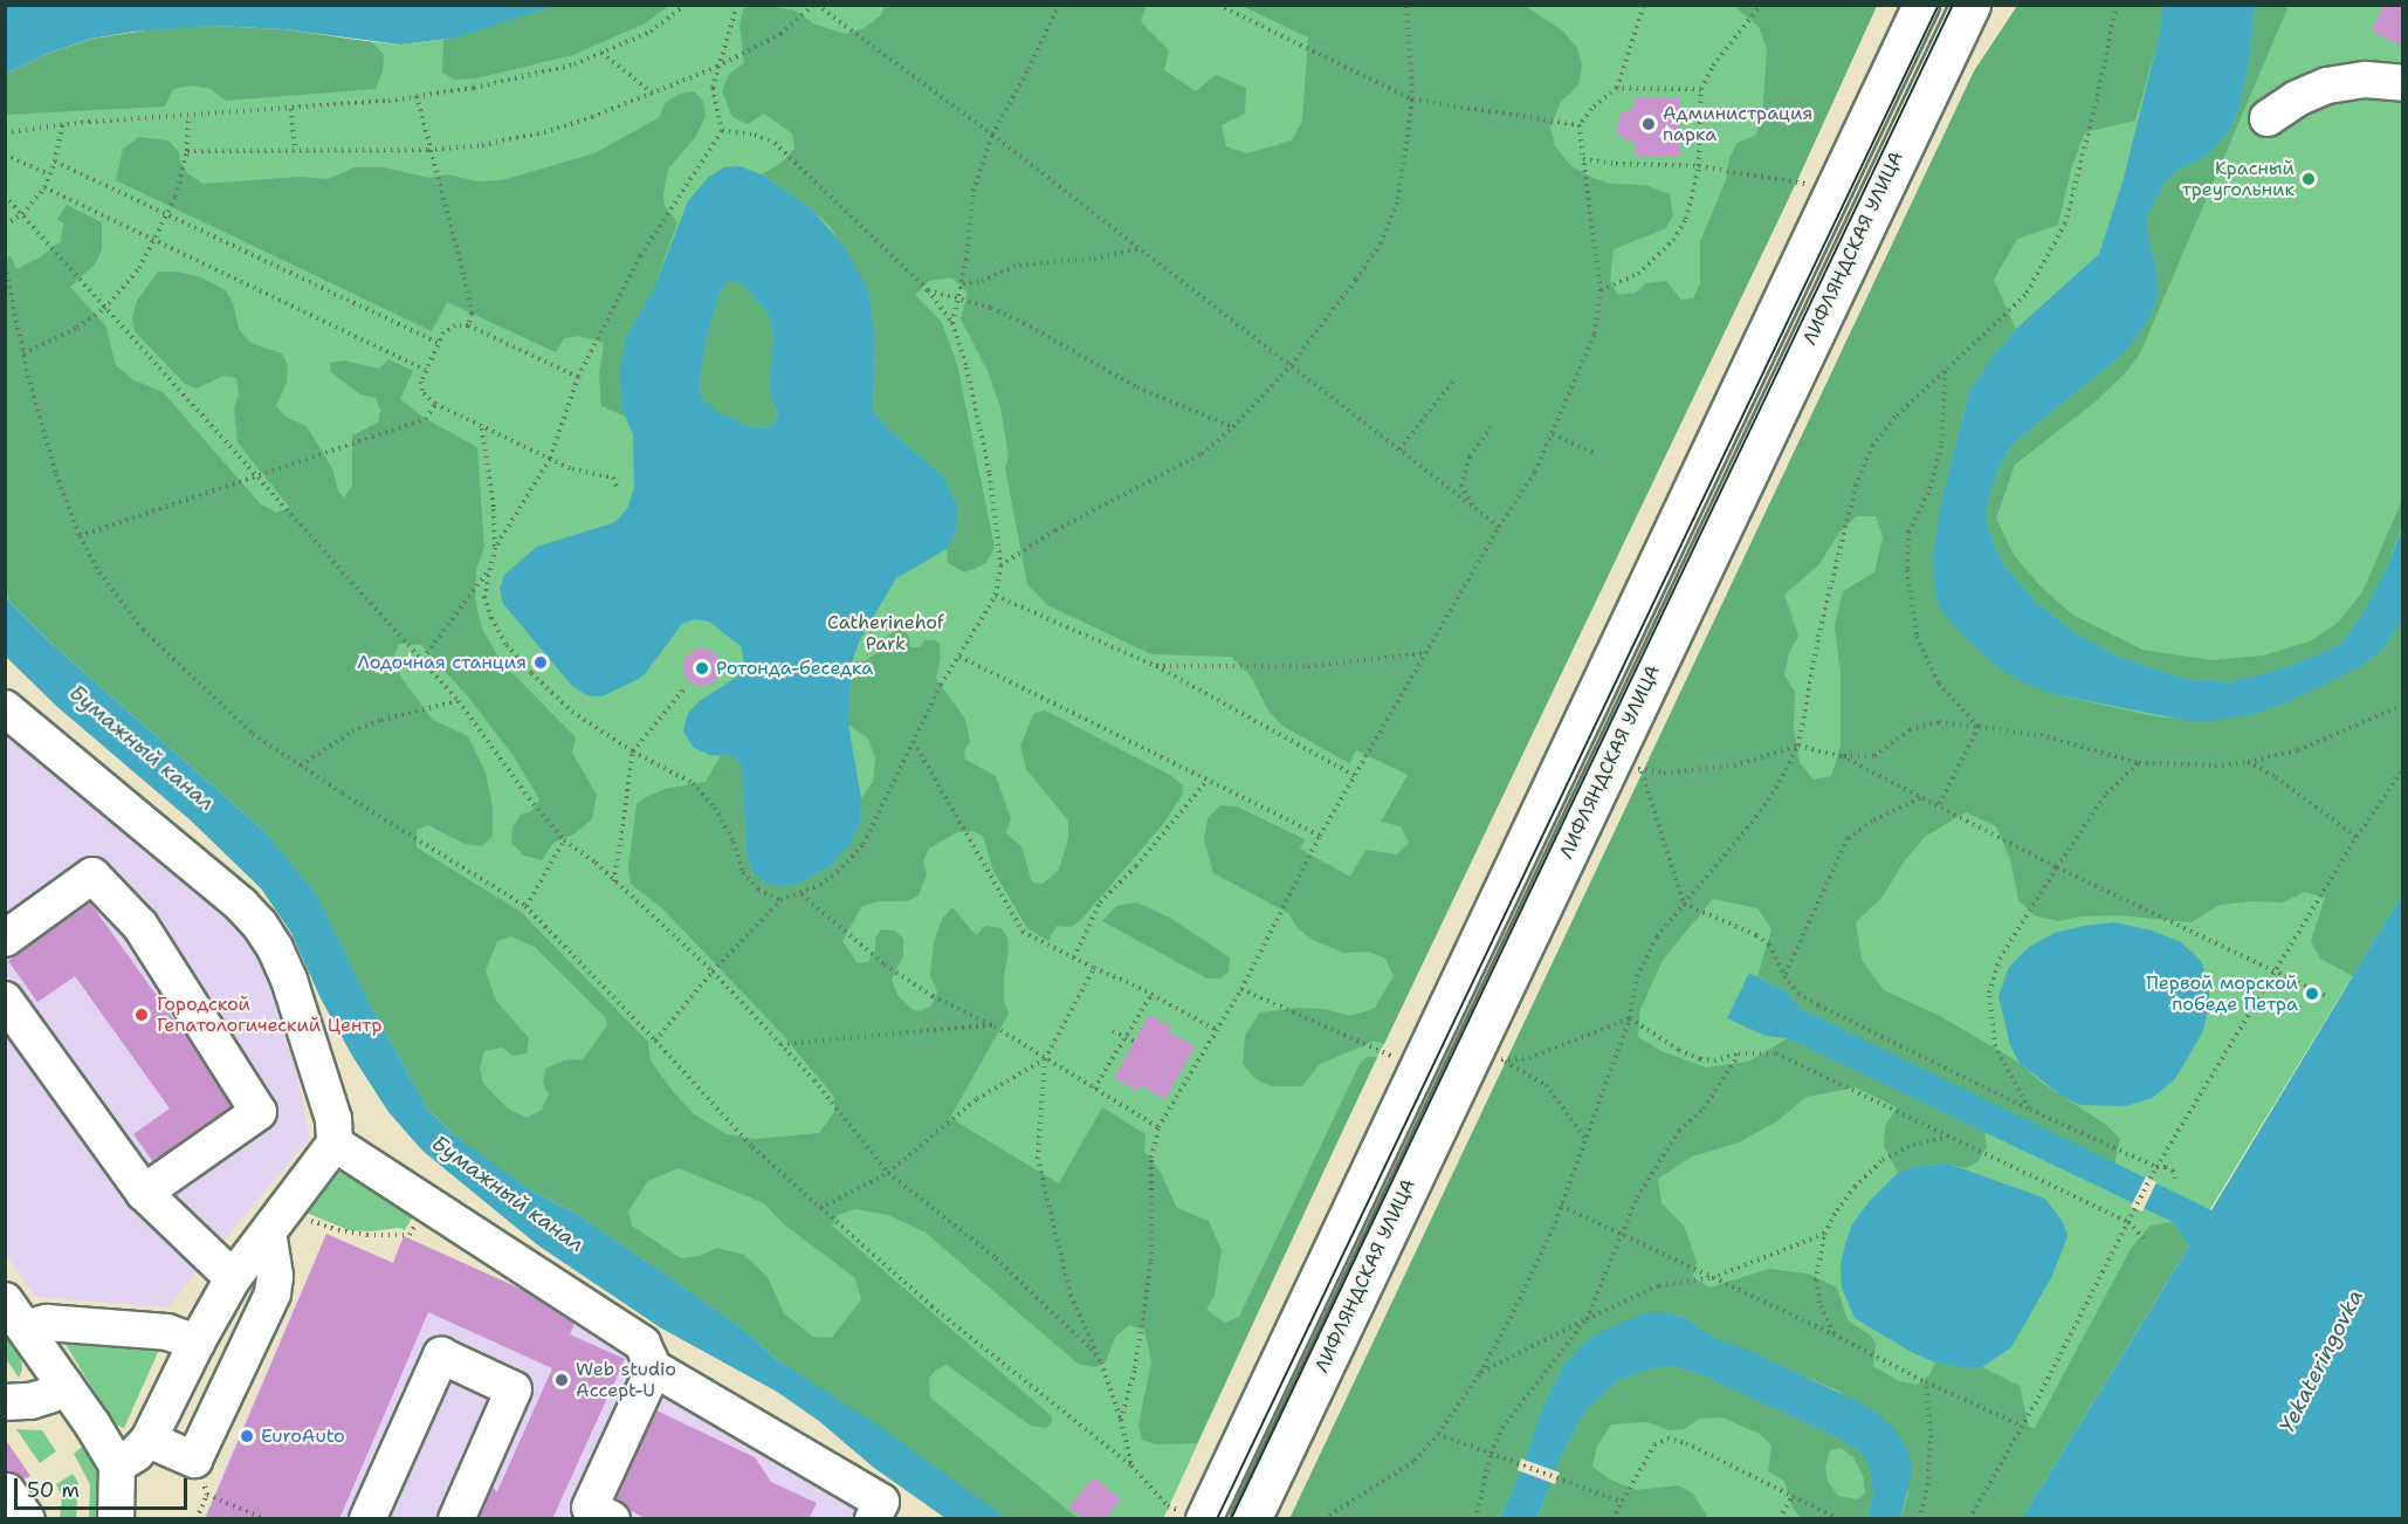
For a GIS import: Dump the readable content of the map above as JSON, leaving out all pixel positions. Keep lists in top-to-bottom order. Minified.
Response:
{"streets":{"main road":["ЛИФЛЯНДСКАЯ УЛИЦА"]},"water":["Бумажный канал","Yekateringovka"],"parks":["Catherinehof Park"],"places":["Администрация парка","Красный треугольник","Лодочная станция","Ротонда-беседка","Первой морской победе Петра","Городской Гепатологический Центр","Web studio Accept-U","EuroAuto"],"scale_bar":"50 m"}
